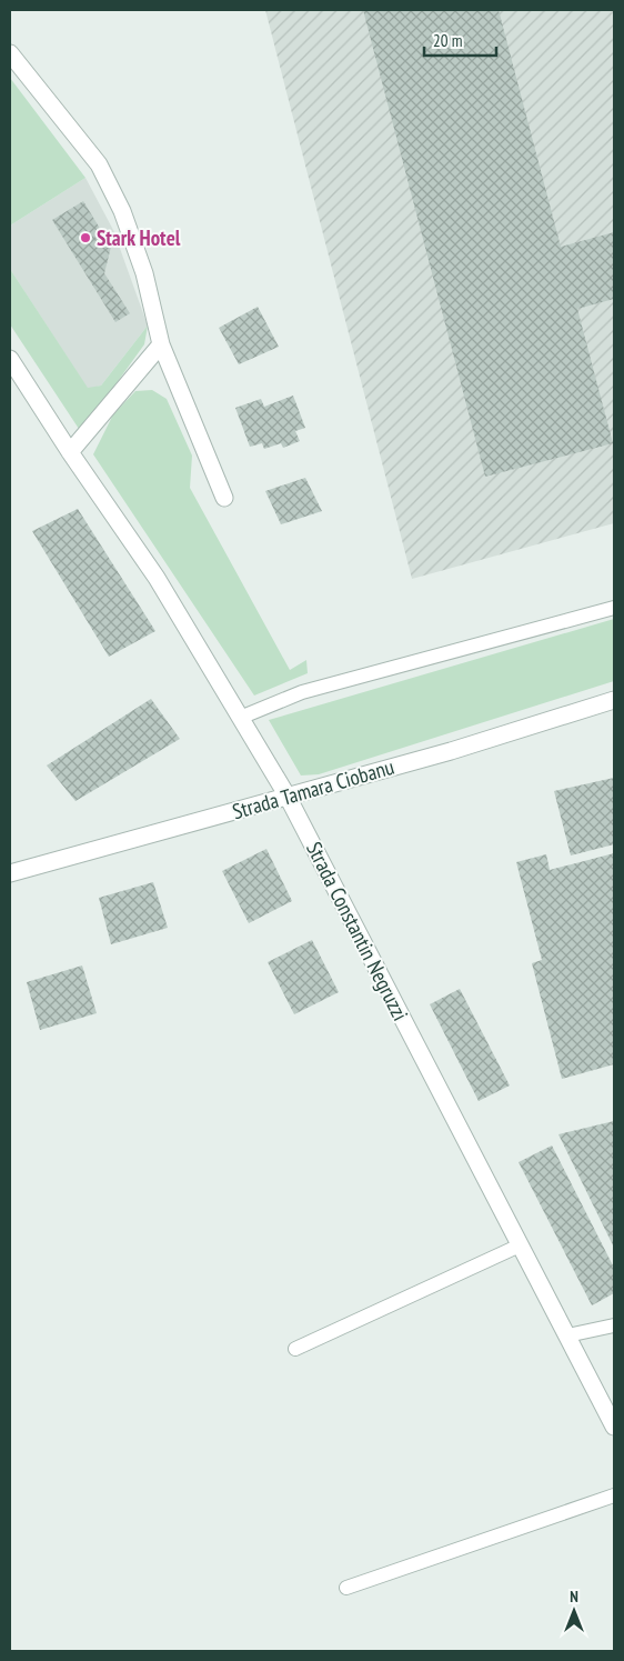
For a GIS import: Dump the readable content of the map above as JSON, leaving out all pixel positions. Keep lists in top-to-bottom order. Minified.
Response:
{"streets":{"street":["Strada Tamara Ciobanu","Strada Constantin Negruzzi"]},"crossings":[["Strada Tamara Ciobanu","Strada Constantin Negruzzi"]],"places":["Stark Hotel"],"scale_bar":"20 m","north":"top"}
